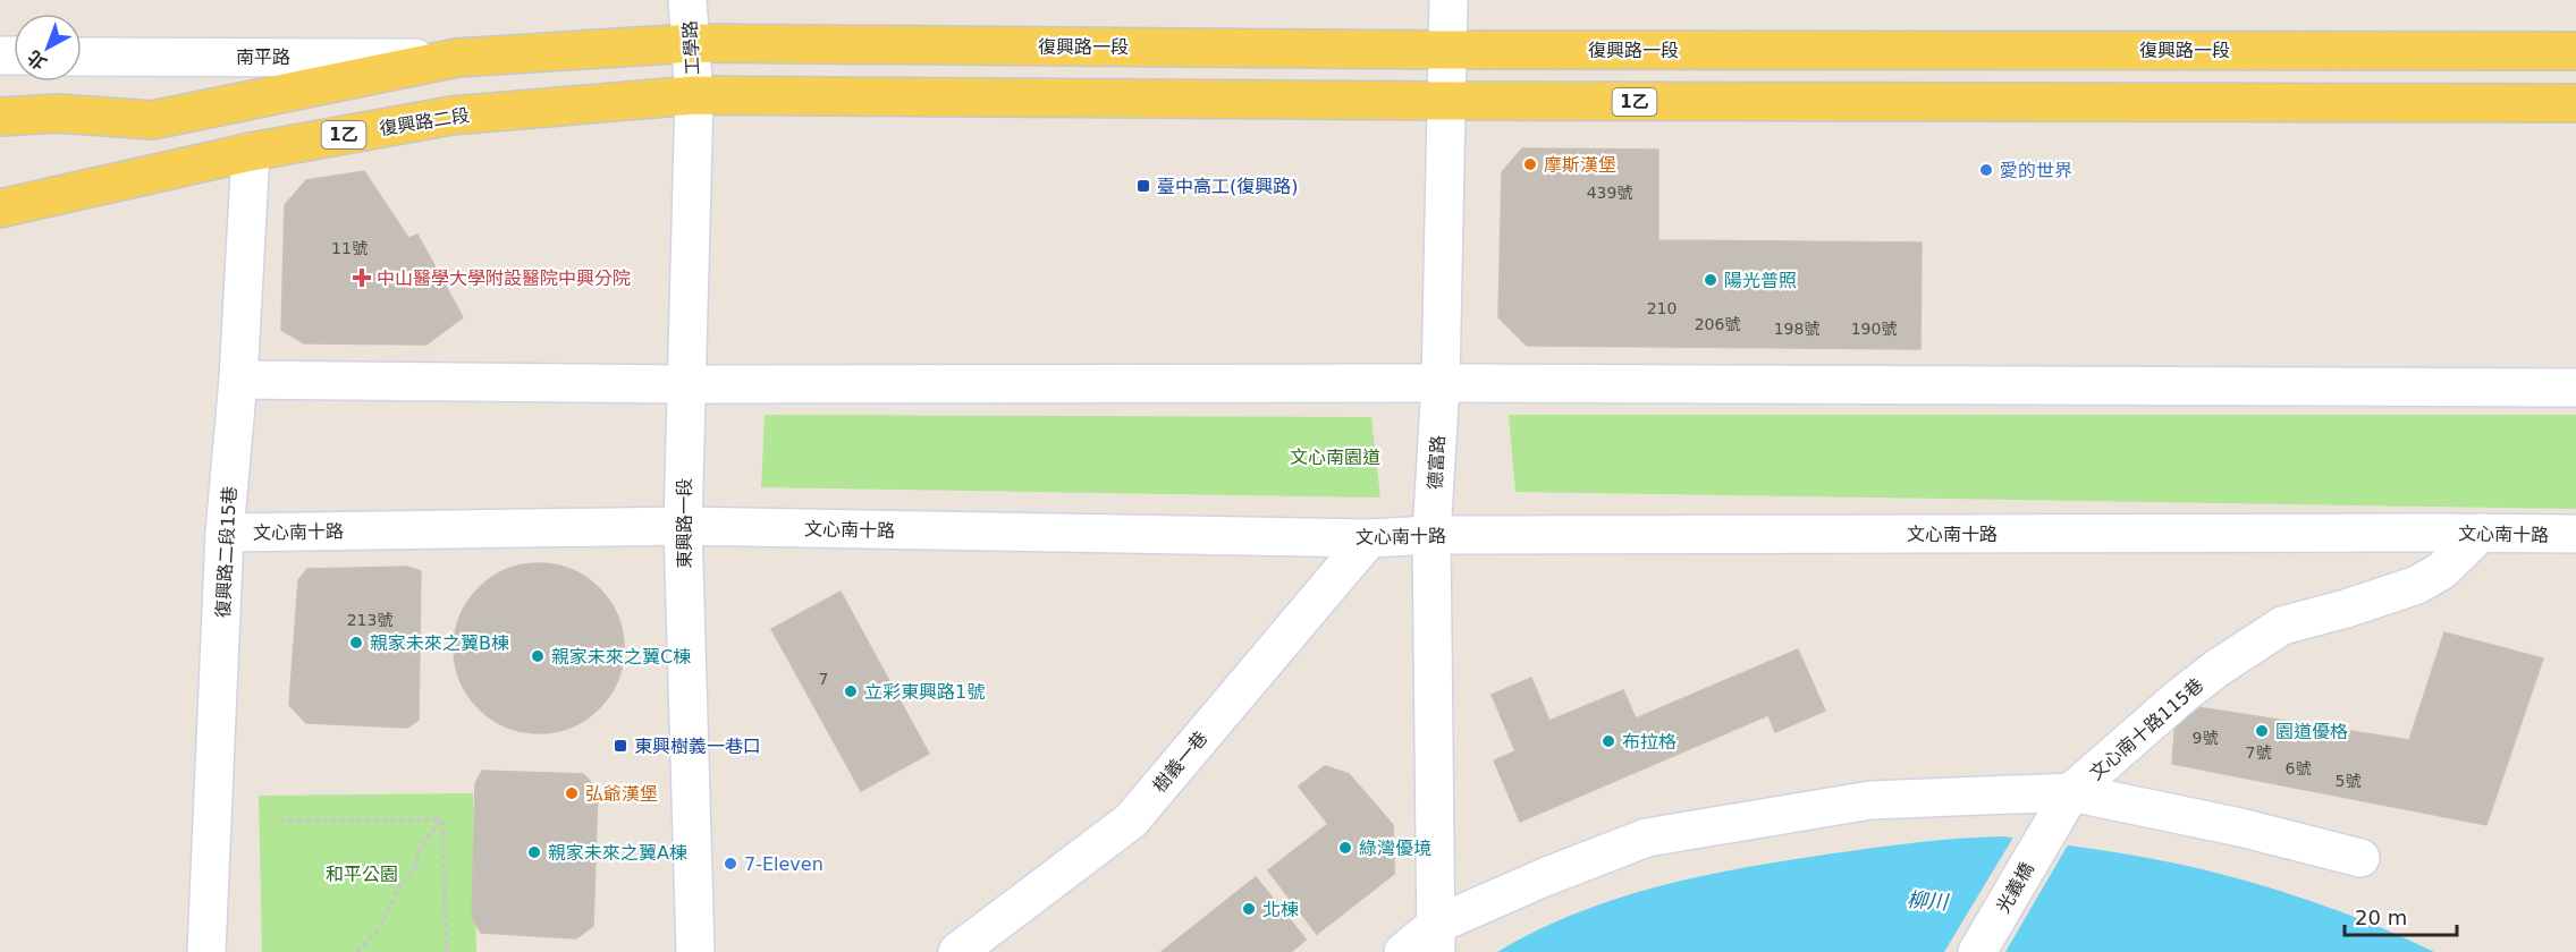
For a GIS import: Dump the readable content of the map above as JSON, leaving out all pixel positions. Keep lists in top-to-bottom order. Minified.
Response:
{"streets":{"main road":["復興路一段","1乙","復興路二段"],"street":["工學路","南平路","德富路","東興路一段","文心南十路","復興路二段15巷","文心南十路115巷","樹義一巷","光義橋"]},"crossings":[["復興路一段","工學路"],["復興路一段","德富路"],["工學路","1乙"],["工學路","復興路二段"],["工學路","東興路一段"],["1乙","復興路二段"],["1乙","德富路"],["1乙","東興路一段"],["復興路二段","東興路一段"],["復興路二段","復興路二段15巷"],["德富路","文心南十路"],["東興路一段","文心南十路"],["文心南十路","復興路二段15巷"],["文心南十路","文心南十路115巷"],["文心南十路","樹義一巷"],["文心南十路115巷","光義橋"]],"water":["柳川"],"parks":["文心南園道","和平公園"],"places":{"other":["摩斯漢堡","愛的世界","陽光普照","親家未來之翼B棟","親家未來之翼C棟","立彩東興路1號","園道優格","布拉格","弘爺漢堡","綠灣優境","親家未來之翼A棟","7-Eleven","北棟"],"transit":["臺中高工(復興路)","東興樹義一巷口"],"health":["中山醫學大學附設醫院中興分院"]},"house_numbers":["439號","11號","210","206號","198號","190號","213號","7","9號","7號","6號","5號"],"scale_bar":"20 m","north":"bottom left"}
